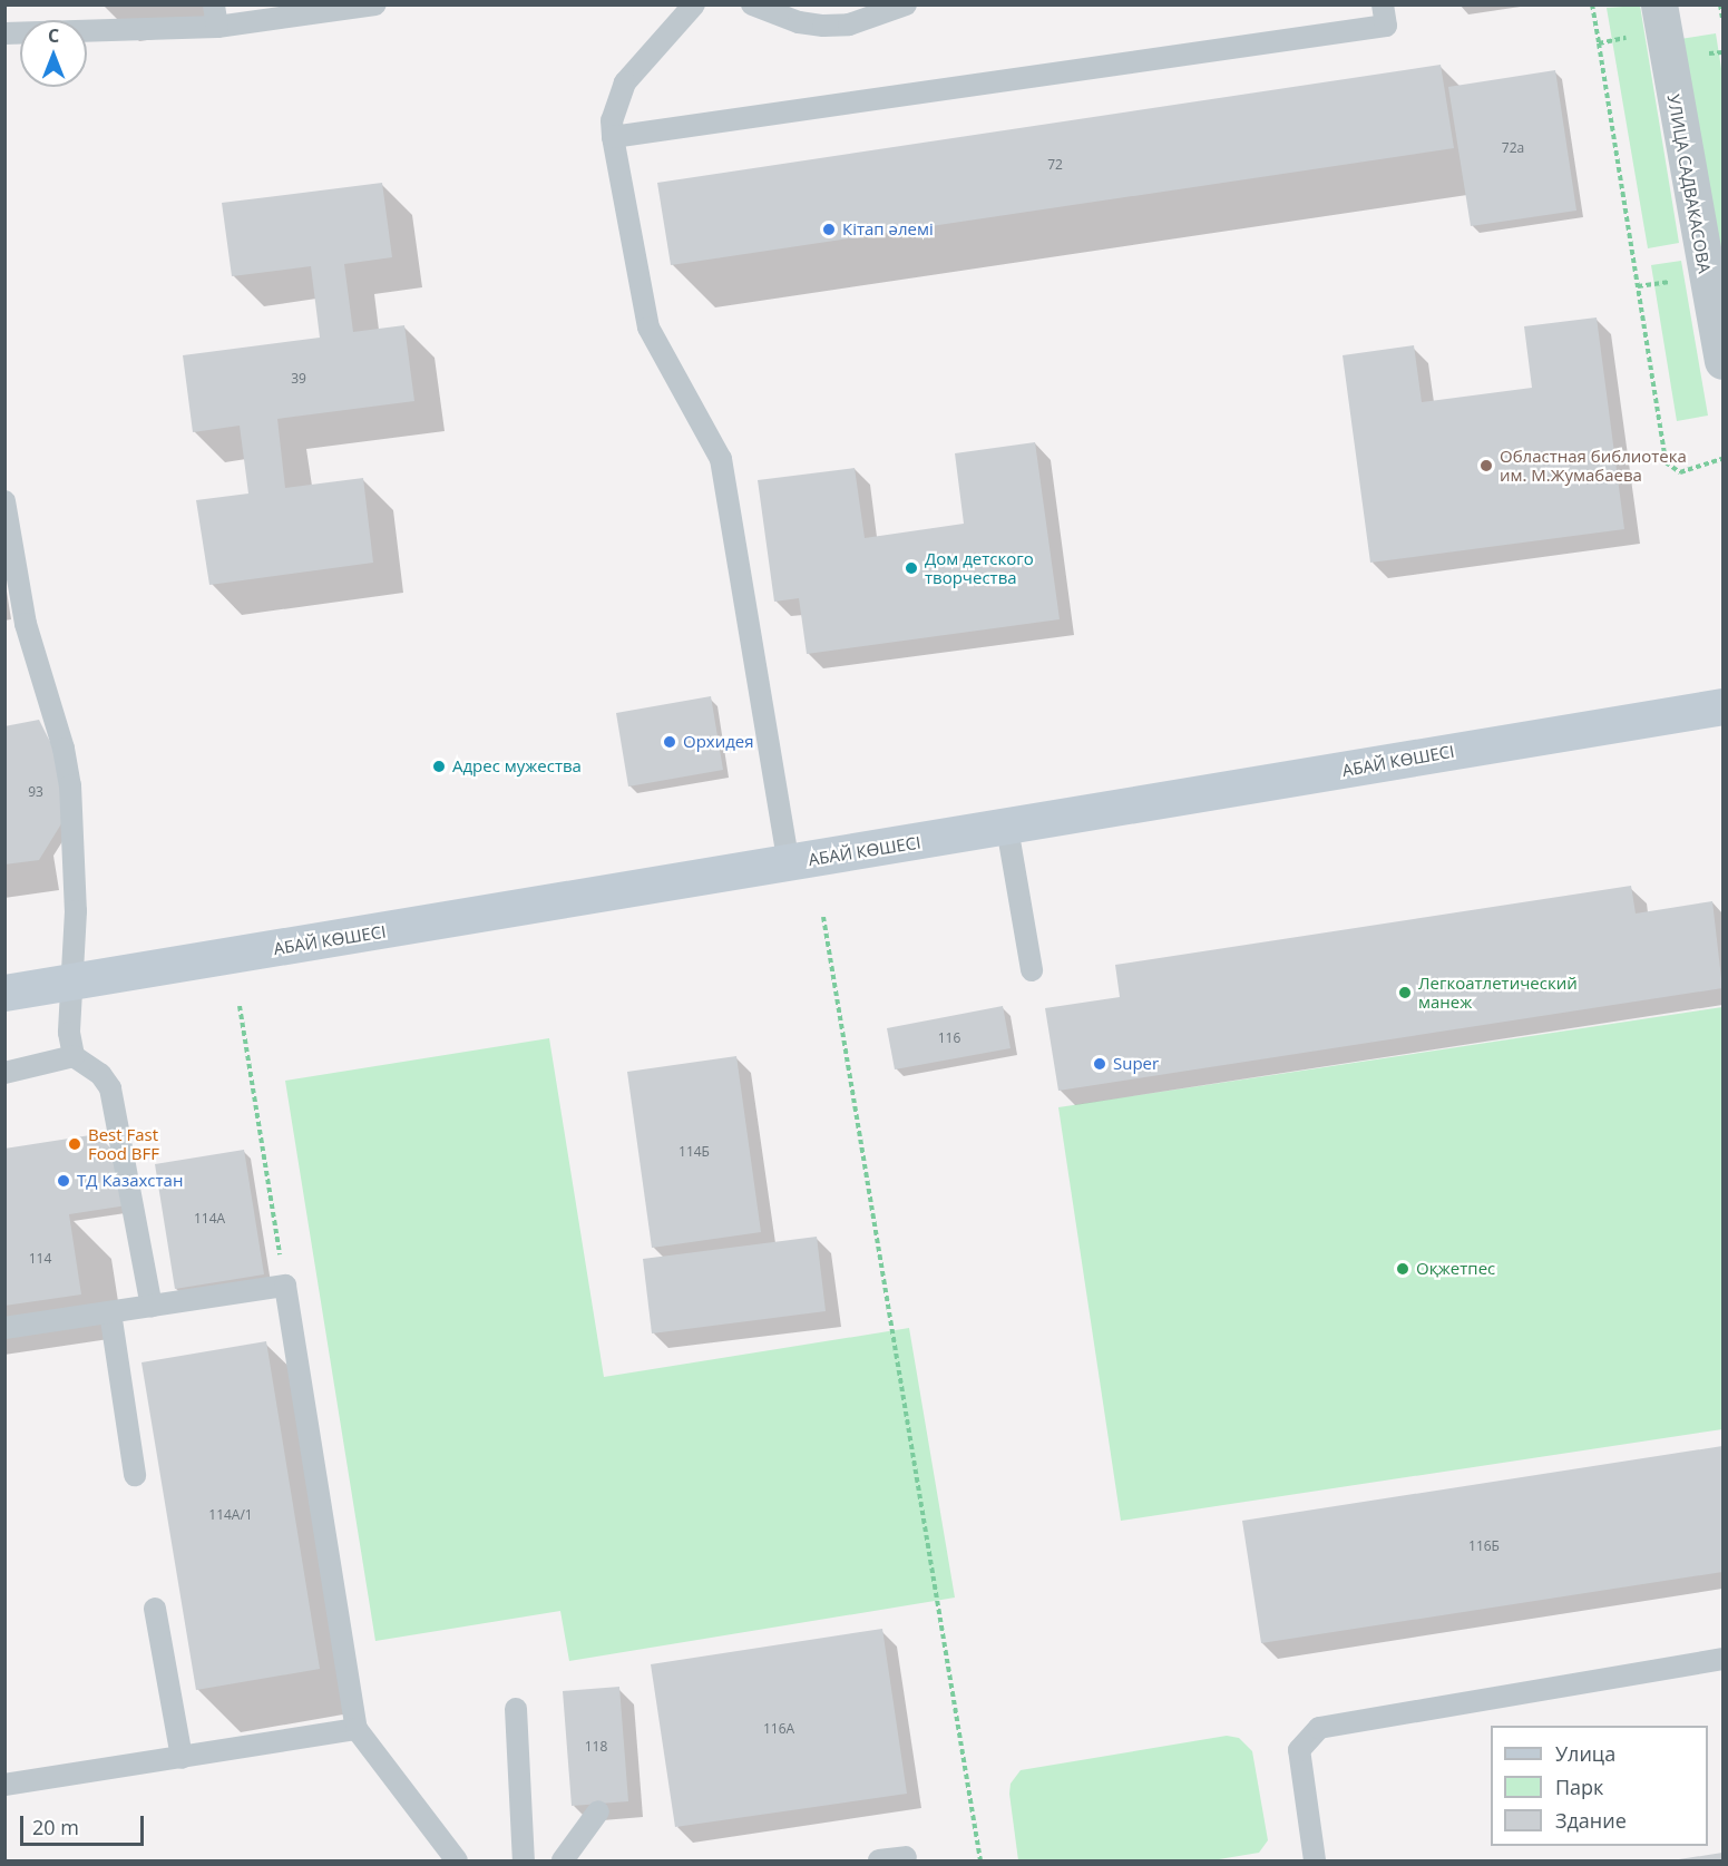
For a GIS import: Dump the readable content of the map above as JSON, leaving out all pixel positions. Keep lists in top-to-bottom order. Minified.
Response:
{"streets":{"main road":["АБАЙ КӨШЕСІ"],"street":["УЛИЦА САДВАКАСОВА"]},"places":["Кітап әлемі","Областная библиотека им. М.Жумабаева","Дом детского творчества","Орхидея","Адрес мужества","Легкоатлетический манеж","Super","Best Fast Food BFF","ТД Казахстан","Оқжетпес"],"house_numbers":["72а","72","39","93","116","114Б","114А","114","114А/1","116Б","116А","118"],"legend":["Улица","Парк","Здание"],"scale_bar":"20 m","north":"top"}
